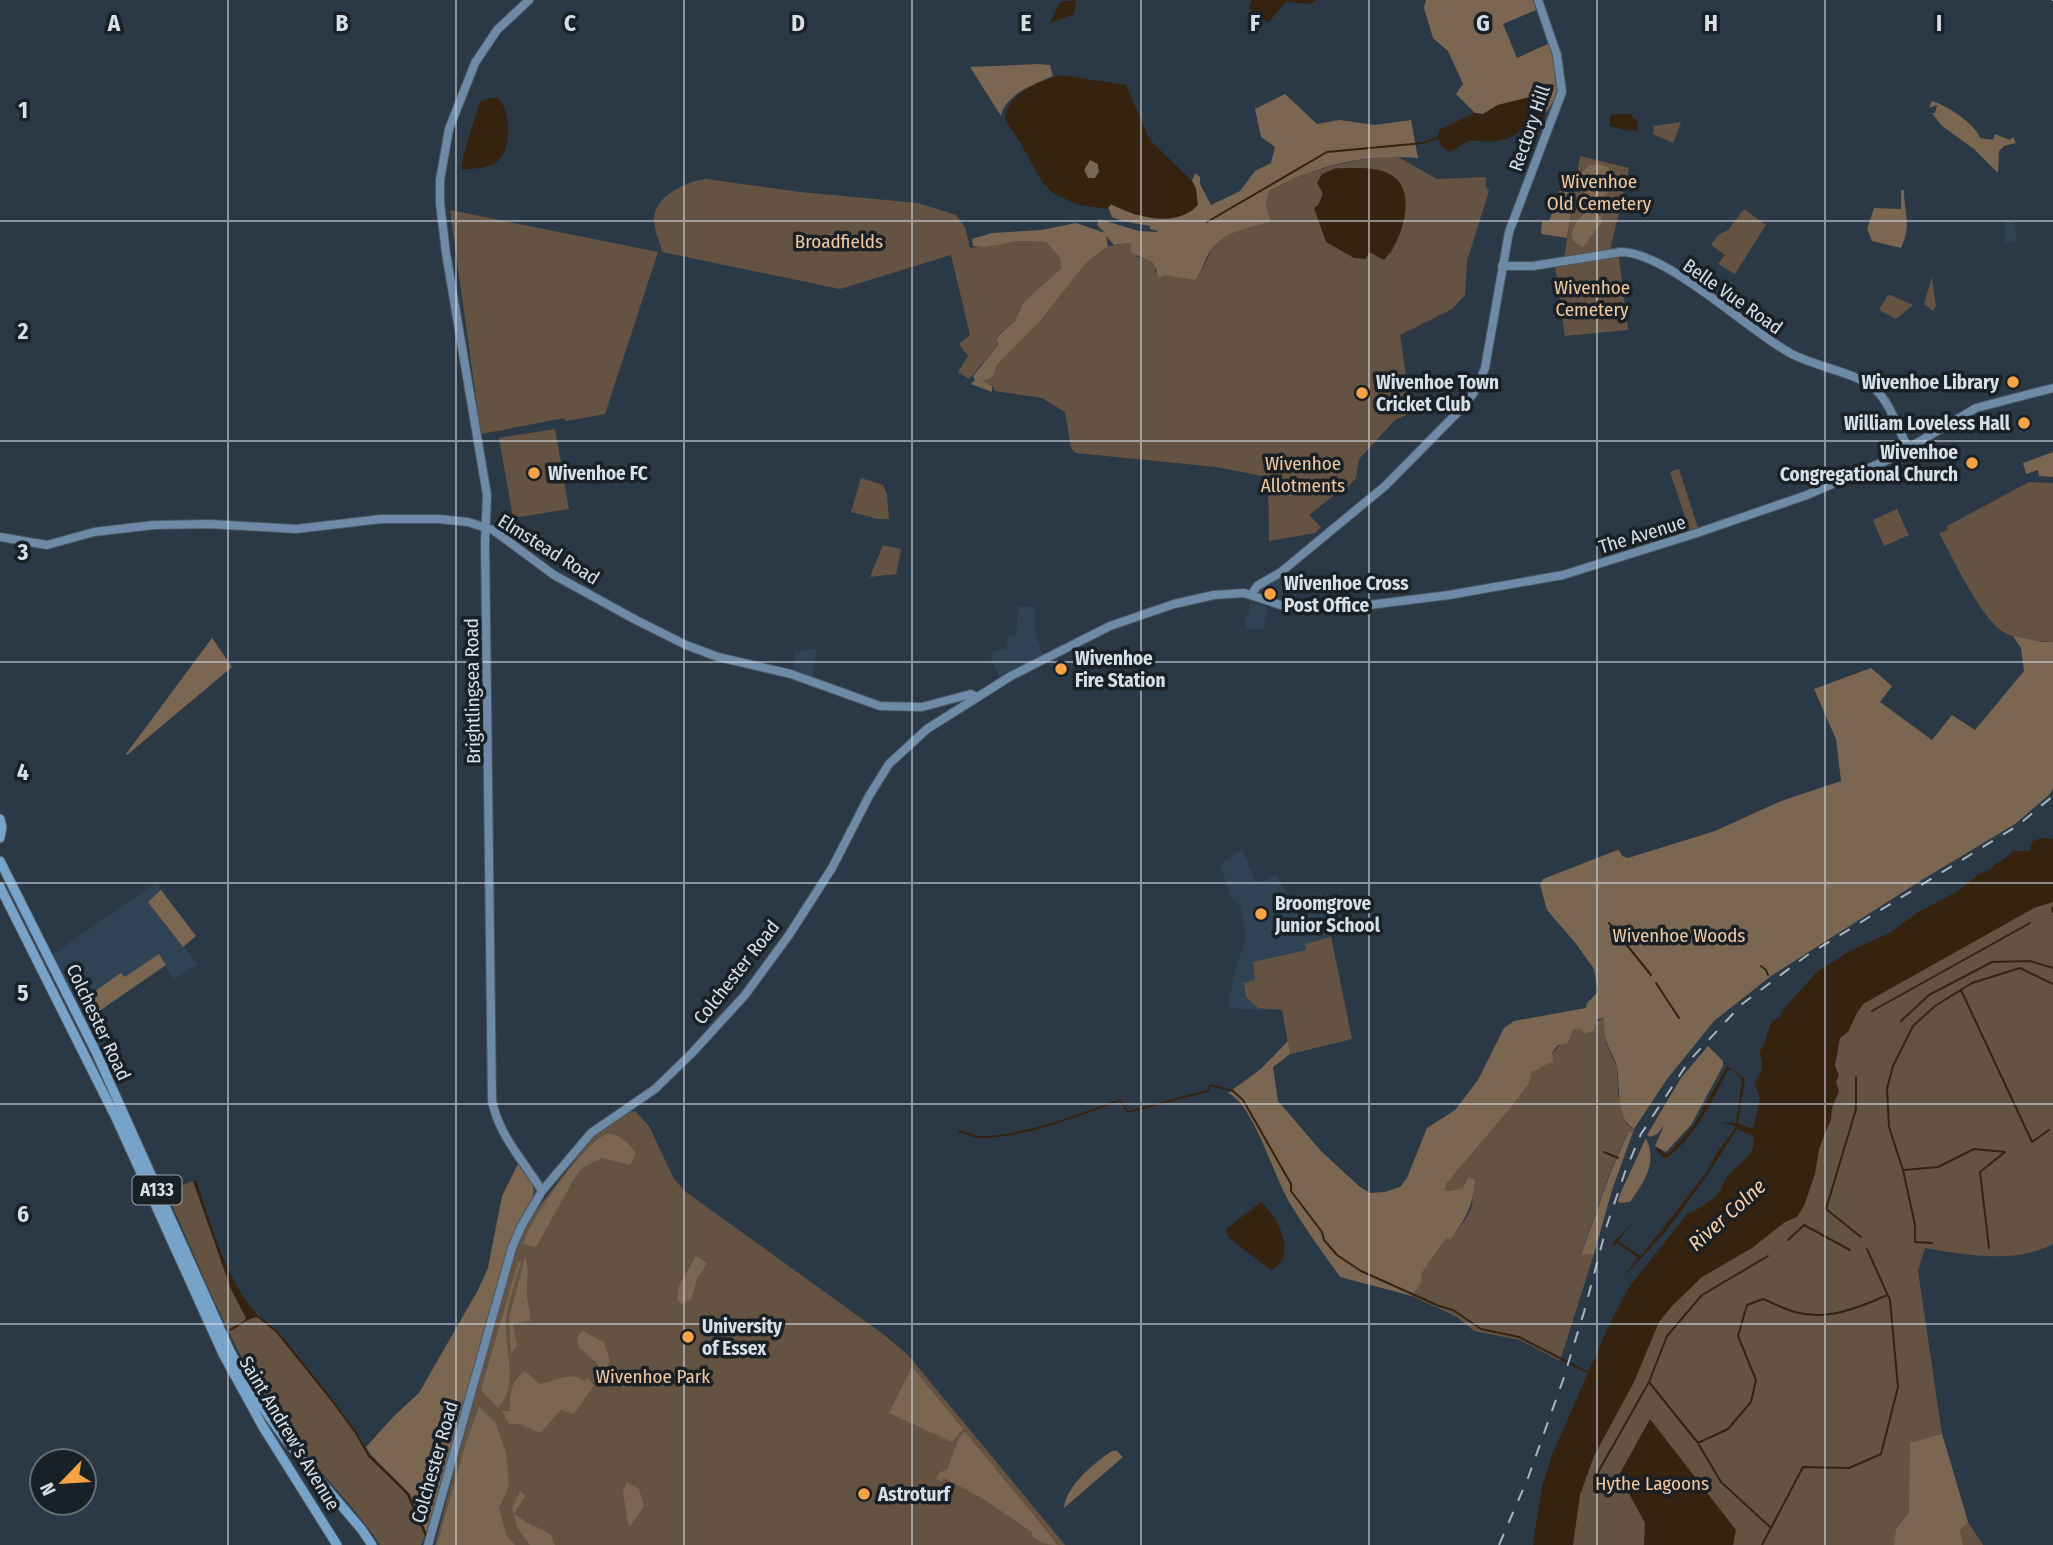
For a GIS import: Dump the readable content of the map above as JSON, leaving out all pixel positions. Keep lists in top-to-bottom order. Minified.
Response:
{"streets":{"main road":["Rectory Hill","Belle Vue Road","The Avenue","Elmstead Road","Brightlingsea Road","Colchester Road","A133","Saint Andrew's Avenue"]},"crossings":[["Rectory Hill","Belle Vue Road"],["Rectory Hill","The Avenue"],["Rectory Hill","Colchester Road"],["Belle Vue Road","The Avenue"],["The Avenue","Colchester Road"],["Elmstead Road","Brightlingsea Road"],["Elmstead Road","Colchester Road"],["Brightlingsea Road","Colchester Road"],["Colchester Road","Saint Andrew's Avenue"]],"water":["River Colne"],"parks":["Wivenhoe Old Cemetery","Broadfields","Wivenhoe Cemetery","Wivenhoe Allotments","Wivenhoe Woods","Wivenhoe Park","Hythe Lagoons"],"places":["Wivenhoe Library","Wivenhoe Town Cricket Club","William Loveless Hall","Wivenhoe Congregational Church","Wivenhoe FC","Wivenhoe Cross Post Office","Wivenhoe Fire Station","Broomgrove Junior School","University of Essex","Astroturf"],"north":"bottom left","grid":{"columns":["A","B","C","D","E","F","G","H","I"],"rows":["1","2","3","4","5","6"]}}
